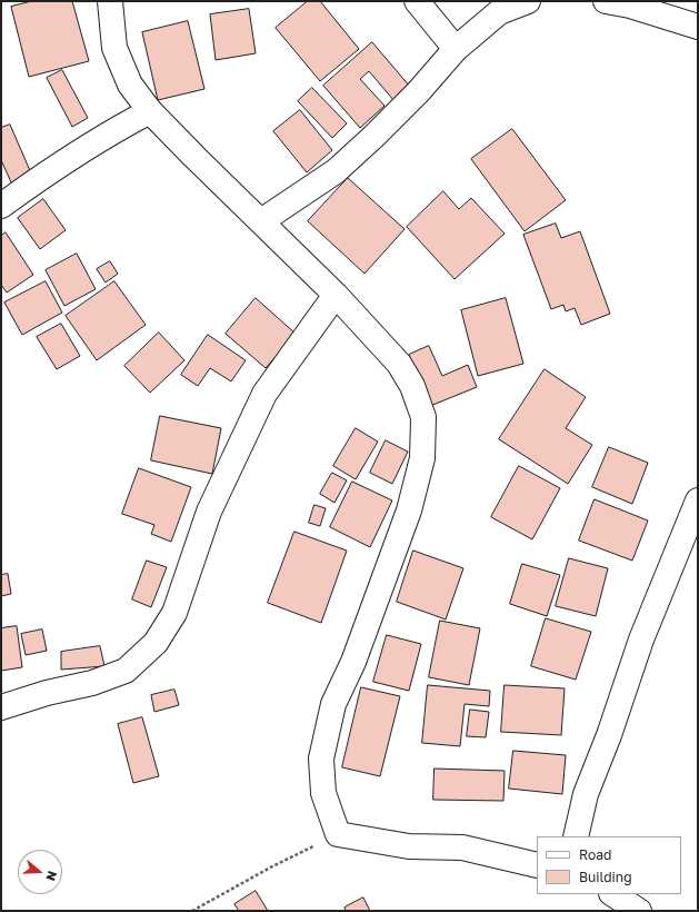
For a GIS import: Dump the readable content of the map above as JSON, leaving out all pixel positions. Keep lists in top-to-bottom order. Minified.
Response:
{"legend":["Road","Building"],"north":"right"}
